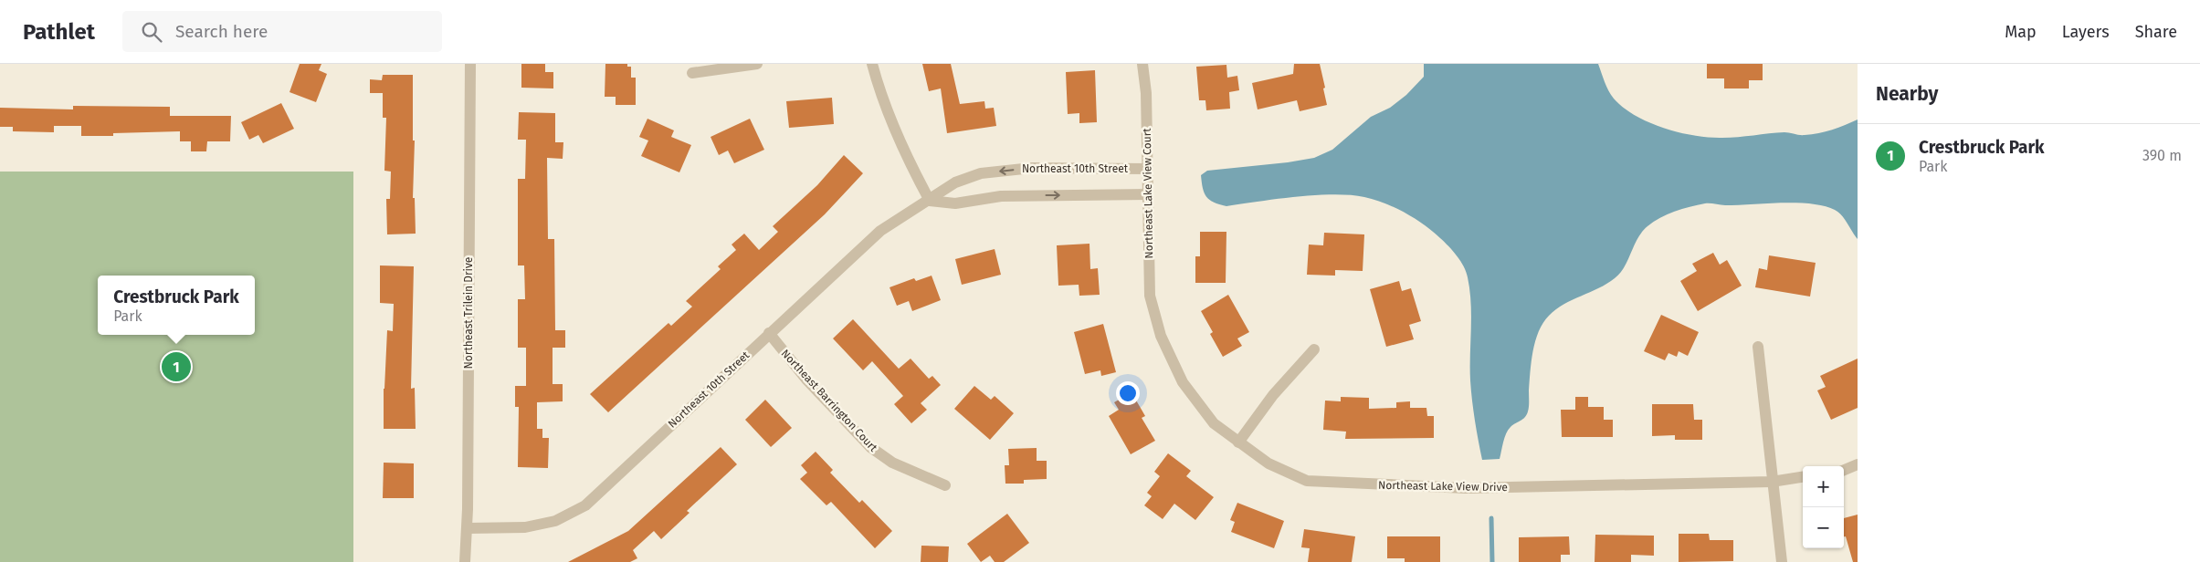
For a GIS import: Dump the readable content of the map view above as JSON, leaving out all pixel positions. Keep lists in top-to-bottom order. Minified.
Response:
{"streets":{"street":["Northeast 10th Street","Northeast Lake View Court","Northeast Trilein Drive","Northeast Barrington Court","Northeast Lake View Drive"]},"crossings":[["Northeast 10th Street","Northeast Lake View Court"],["Northeast 10th Street","Northeast Trilein Drive"],["Northeast 10th Street","Northeast Barrington Court"],["Northeast Lake View Court","Northeast Lake View Drive"]],"page":{"header":"Pathlet","search":"Search here","nav":["Map","Layers","Share"],"heading":"Nearby","list":[{"mark":"1","name":"Crestbruck Park","note":"Park","value":"390 m"}],"popup":["Crestbruck Park","Park"],"pins":"1","map_buttons":["+","−"]}}
